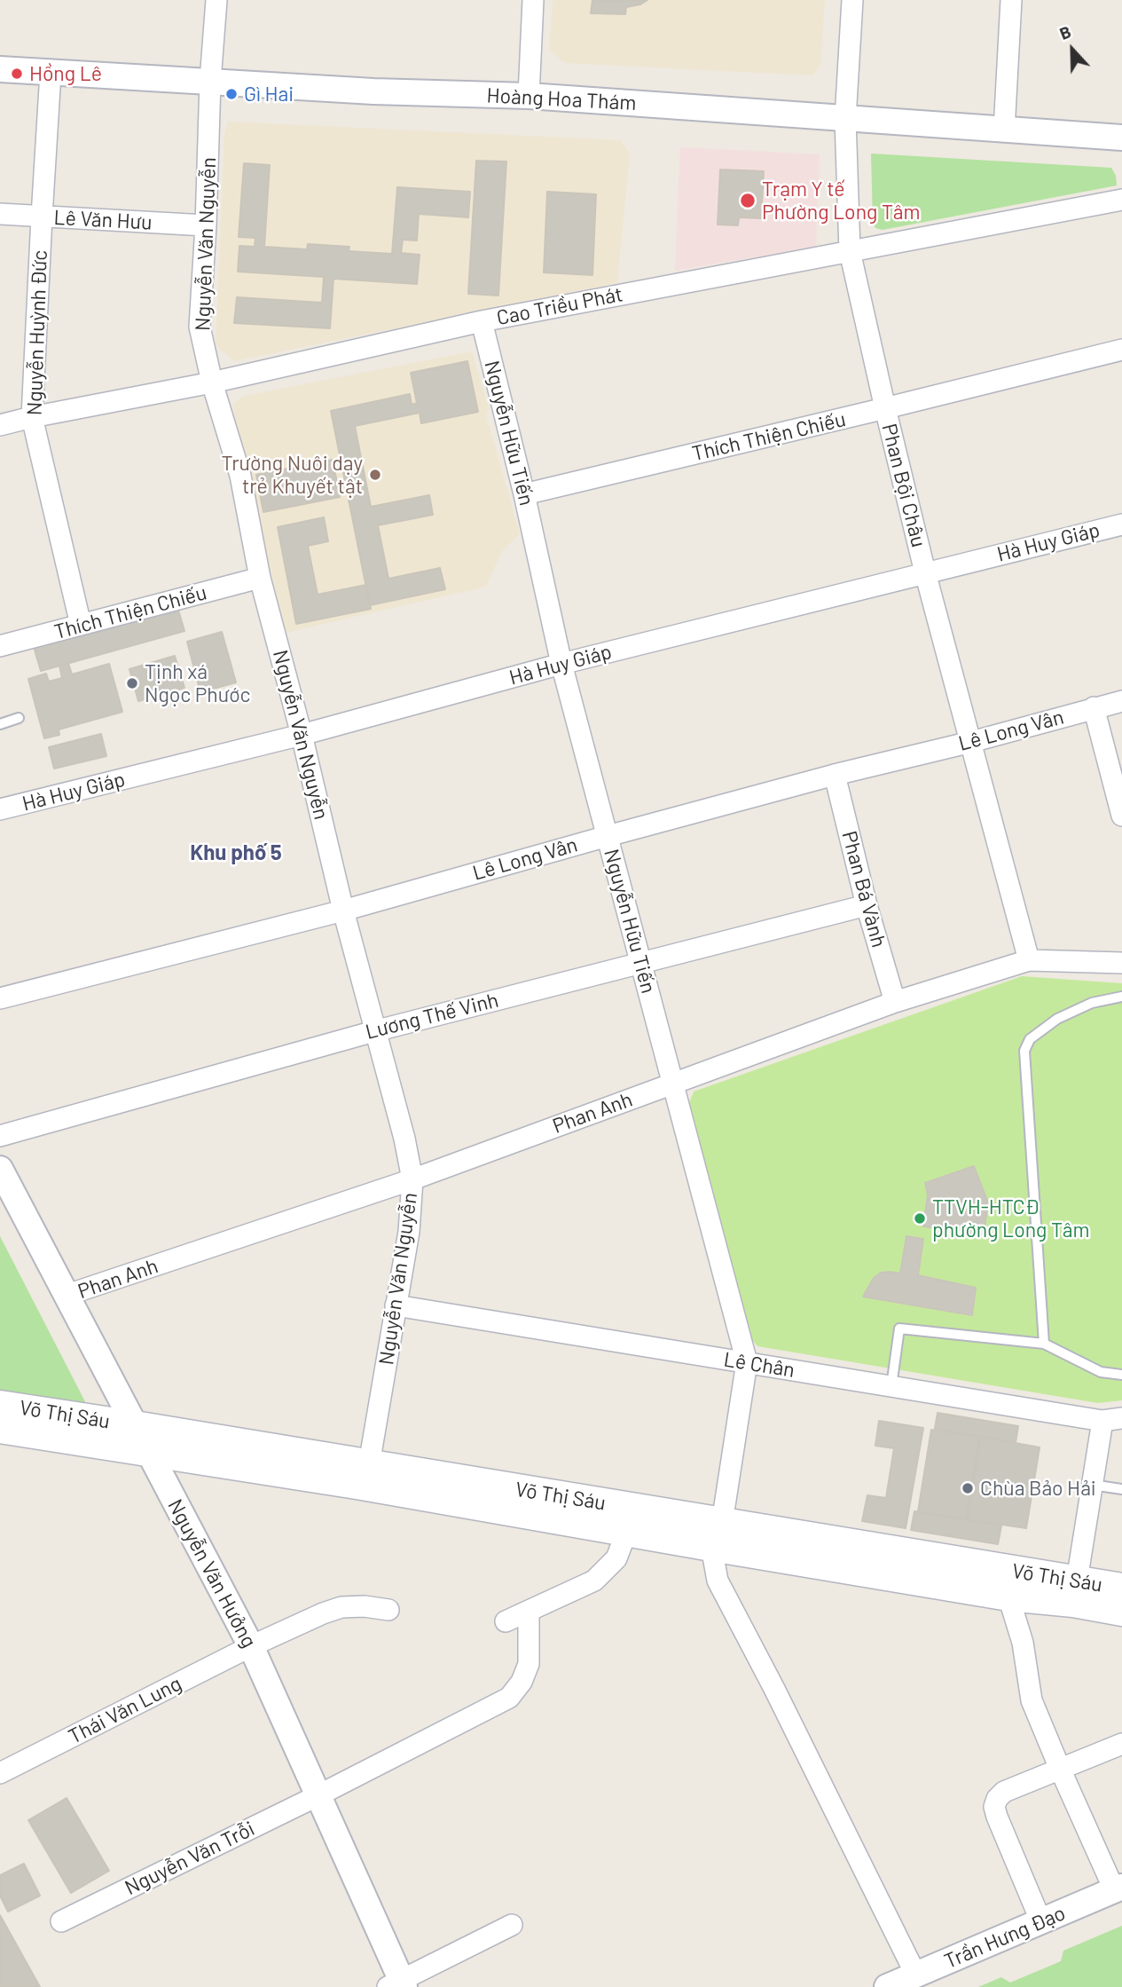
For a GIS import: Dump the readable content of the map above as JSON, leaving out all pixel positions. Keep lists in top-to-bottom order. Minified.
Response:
{"streets":{"main road":["Võ Thị Sáu"],"street":["Hoàng Hoa Thám","Lê Văn Hưu","Nguyễn Văn Nguyễn","Cao Triều Phát","Nguyễn Huỳnh Đức","Nguyễn Hữu Tiến","Thích Thiện Chiếu","Phan Bội Châu","Hà Huy Giáp","Lê Long Vân","Phan Bá Vành","Lương Thế Vinh","Phan Anh","Lê Chân","Nguyễn Văn Hưởng","Thái Văn Lung","Nguyễn Văn Trỗi","Trần Hưng Đạo"]},"crossings":[["Hoàng Hoa Thám","Nguyễn Văn Nguyễn"],["Hoàng Hoa Thám","Nguyễn Huỳnh Đức"],["Hoàng Hoa Thám","Phan Bội Châu"],["Lê Văn Hưu","Nguyễn Văn Nguyễn"],["Lê Văn Hưu","Nguyễn Huỳnh Đức"],["Nguyễn Văn Nguyễn","Cao Triều Phát"],["Nguyễn Văn Nguyễn","Thích Thiện Chiếu"],["Nguyễn Văn Nguyễn","Hà Huy Giáp"],["Nguyễn Văn Nguyễn","Lê Long Vân"],["Nguyễn Văn Nguyễn","Lương Thế Vinh"],["Nguyễn Văn Nguyễn","Phan Anh"],["Nguyễn Văn Nguyễn","Lê Chân"],["Nguyễn Văn Nguyễn","Võ Thị Sáu"],["Cao Triều Phát","Nguyễn Huỳnh Đức"],["Cao Triều Phát","Nguyễn Hữu Tiến"],["Cao Triều Phát","Phan Bội Châu"],["Nguyễn Huỳnh Đức","Thích Thiện Chiếu"],["Nguyễn Hữu Tiến","Thích Thiện Chiếu"],["Nguyễn Hữu Tiến","Hà Huy Giáp"],["Nguyễn Hữu Tiến","Lê Long Vân"],["Nguyễn Hữu Tiến","Lương Thế Vinh"],["Nguyễn Hữu Tiến","Phan Anh"],["Nguyễn Hữu Tiến","Lê Chân"],["Nguyễn Hữu Tiến","Võ Thị Sáu"],["Nguyễn Hữu Tiến","Trần Hưng Đạo"],["Thích Thiện Chiếu","Phan Bội Châu"],["Phan Bội Châu","Hà Huy Giáp"],["Phan Bội Châu","Lê Long Vân"],["Phan Bội Châu","Phan Anh"],["Lê Long Vân","Phan Bá Vành"],["Phan Bá Vành","Lương Thế Vinh"],["Phan Bá Vành","Phan Anh"],["Phan Anh","Nguyễn Văn Hưởng"],["Võ Thị Sáu","Nguyễn Văn Hưởng"],["Nguyễn Văn Hưởng","Thái Văn Lung"],["Nguyễn Văn Hưởng","Nguyễn Văn Trỗi"]],"districts":["Khu phố 5"],"places":["Hồng Lê","Gì Hai","Trạm Y tế Phường Long Tâm","Trường Nuôi dạy trẻ Khuyết tật","Tịnh xá Ngọc Phước","TTVH-HTCĐ phường Long Tâm","Chùa Bảo Hải"],"north":"top"}
